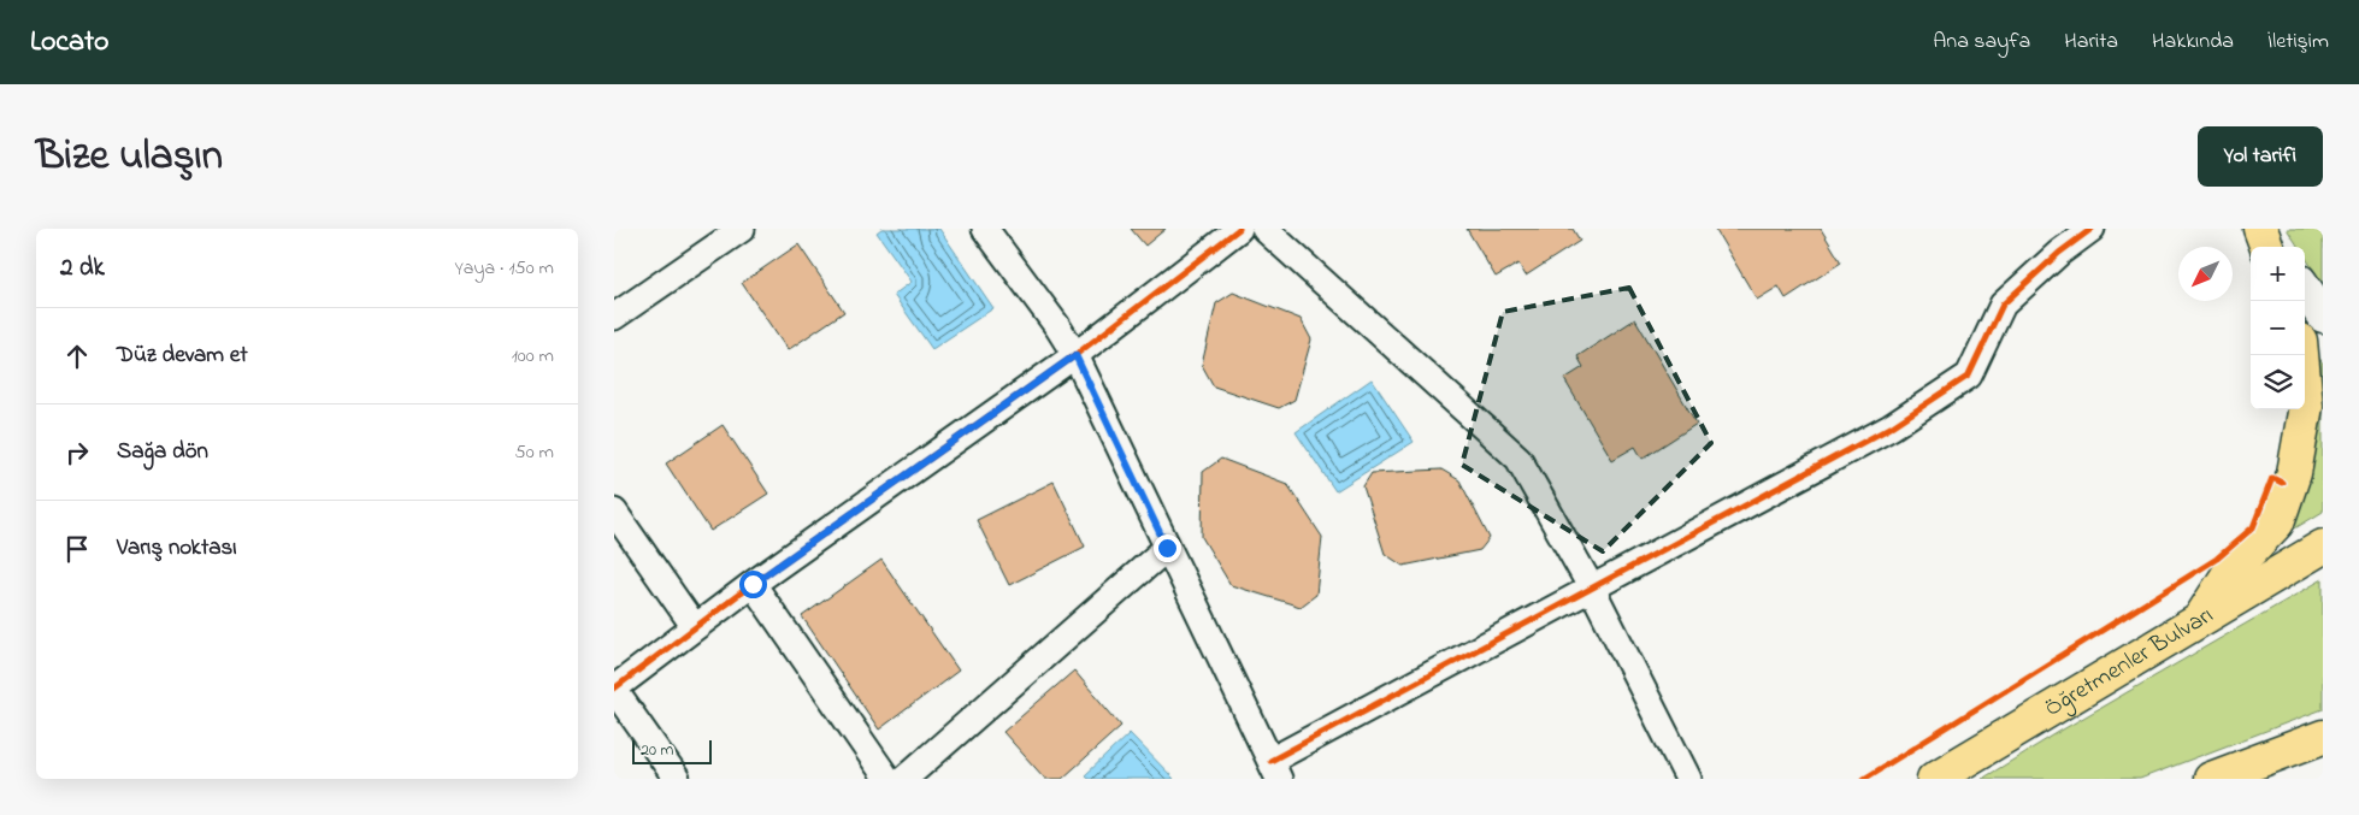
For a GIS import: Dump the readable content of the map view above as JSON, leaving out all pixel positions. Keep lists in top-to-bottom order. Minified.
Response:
{"streets":{"main road":["Öğretmenler Bulvarı"]},"scale_bar":"20 m","north":"bottom left","page":{"header":"Locato","nav":["Ana sayfa","Harita","Hakkında","İletişim"],"title":"Bize ulaşın","buttons":"Yol tarifi","heading":["2 dk","Yaya · 150 m"],"map_buttons":["+","−"],"list":[["Düz devam et","100 m"],["Sağa dön","50 m"],"Varış noktası"],"scale":"20 m"}}
